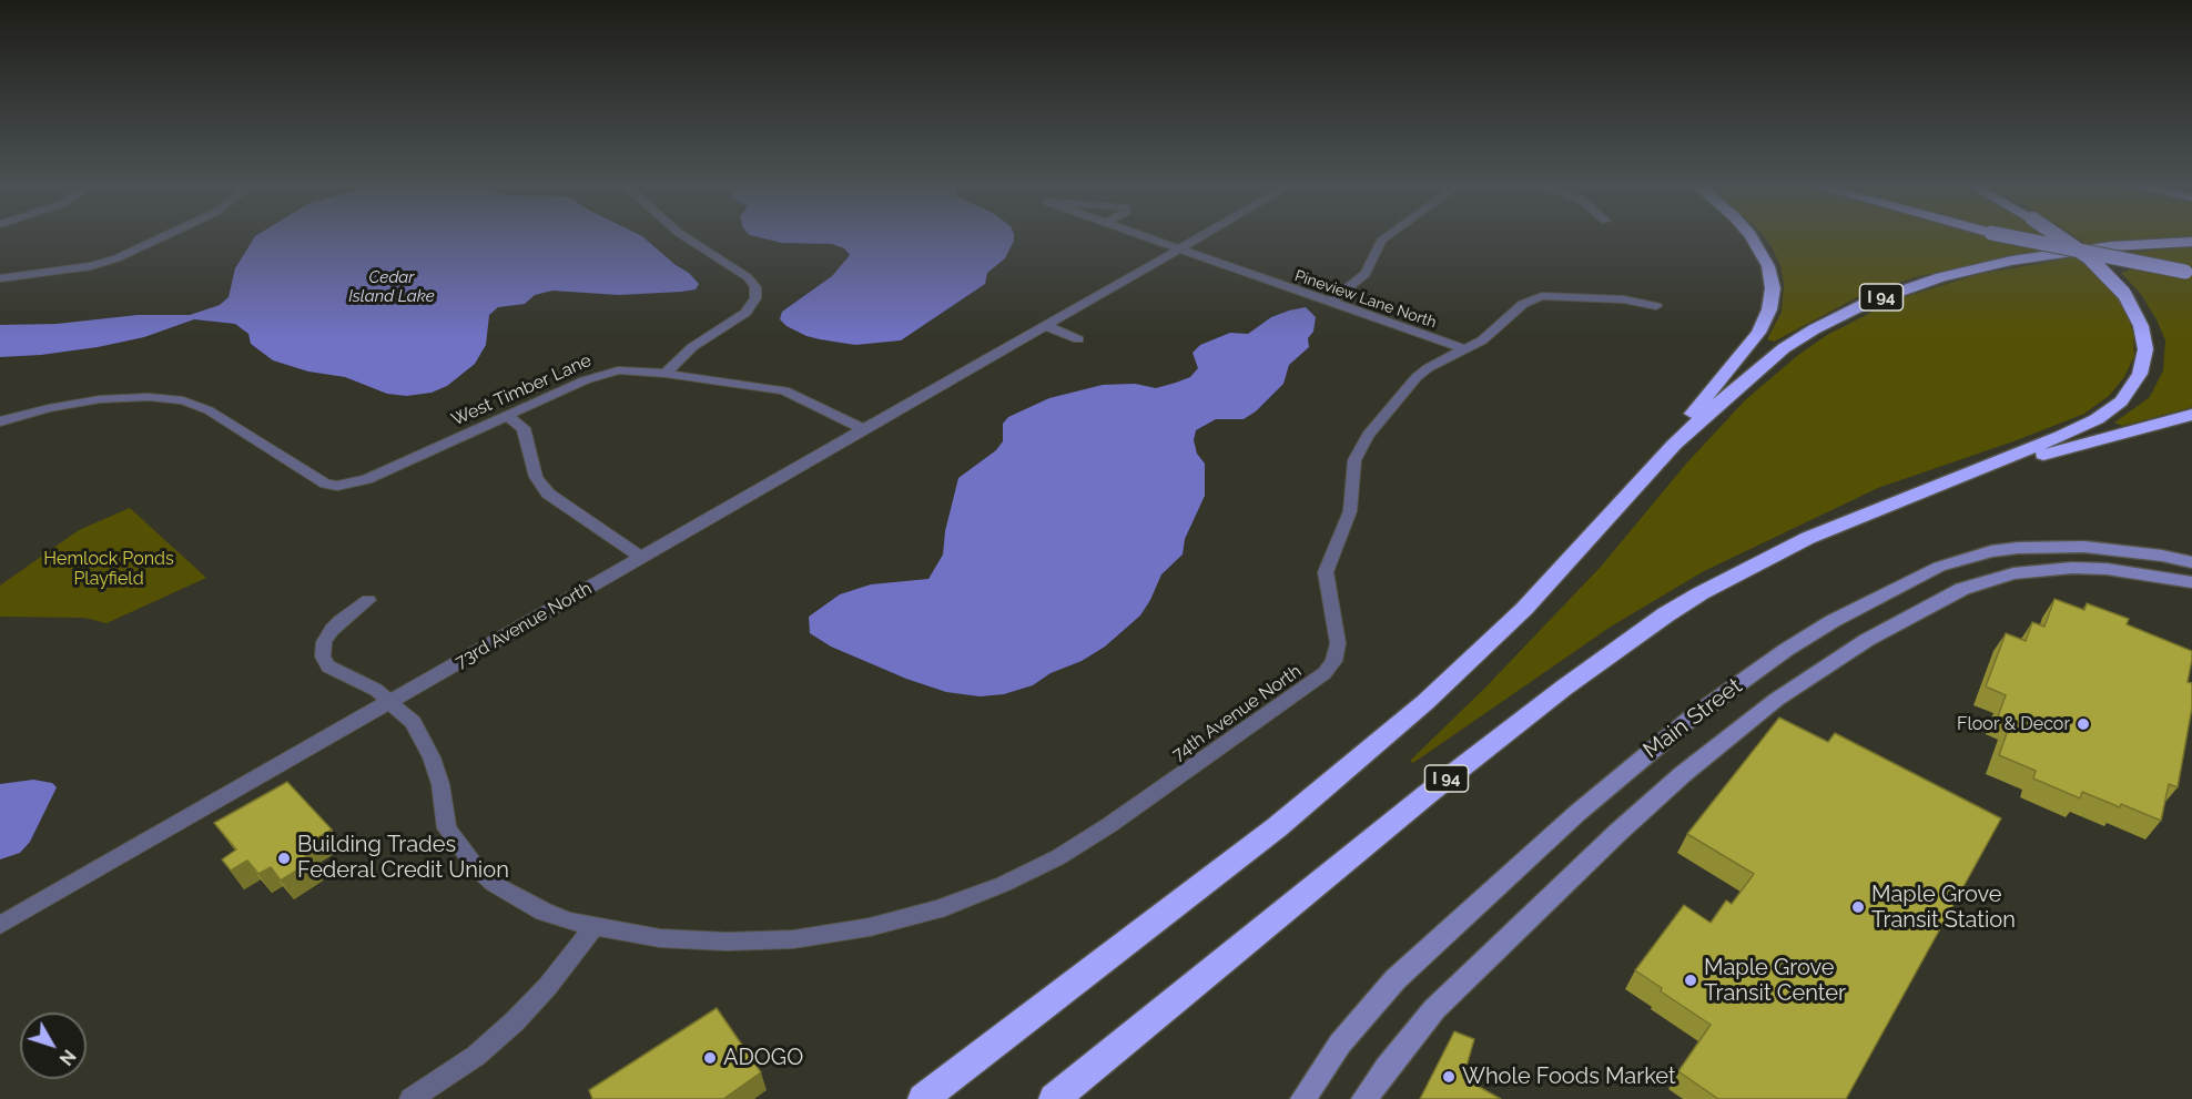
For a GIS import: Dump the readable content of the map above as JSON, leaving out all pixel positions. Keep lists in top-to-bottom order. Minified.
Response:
{"streets":{"highway":["I 94"],"street":["Pineview Lane North","West Timber Lane","73rd Avenue North","74th Avenue North","Main Street"]},"crossings":[["Pineview Lane North","73rd Avenue North"],["Pineview Lane North","74th Avenue North"],["West Timber Lane","73rd Avenue North"],["73rd Avenue North","74th Avenue North"]],"water":["Cedar Island Lake"],"parks":["Hemlock Ponds Playfield"],"places":["Floor & Decor","Building Trades Federal Credit Union","Maple Grove Transit Station","Maple Grove Transit Center","ADOGO","Whole Foods Market"],"north":"bottom right"}
